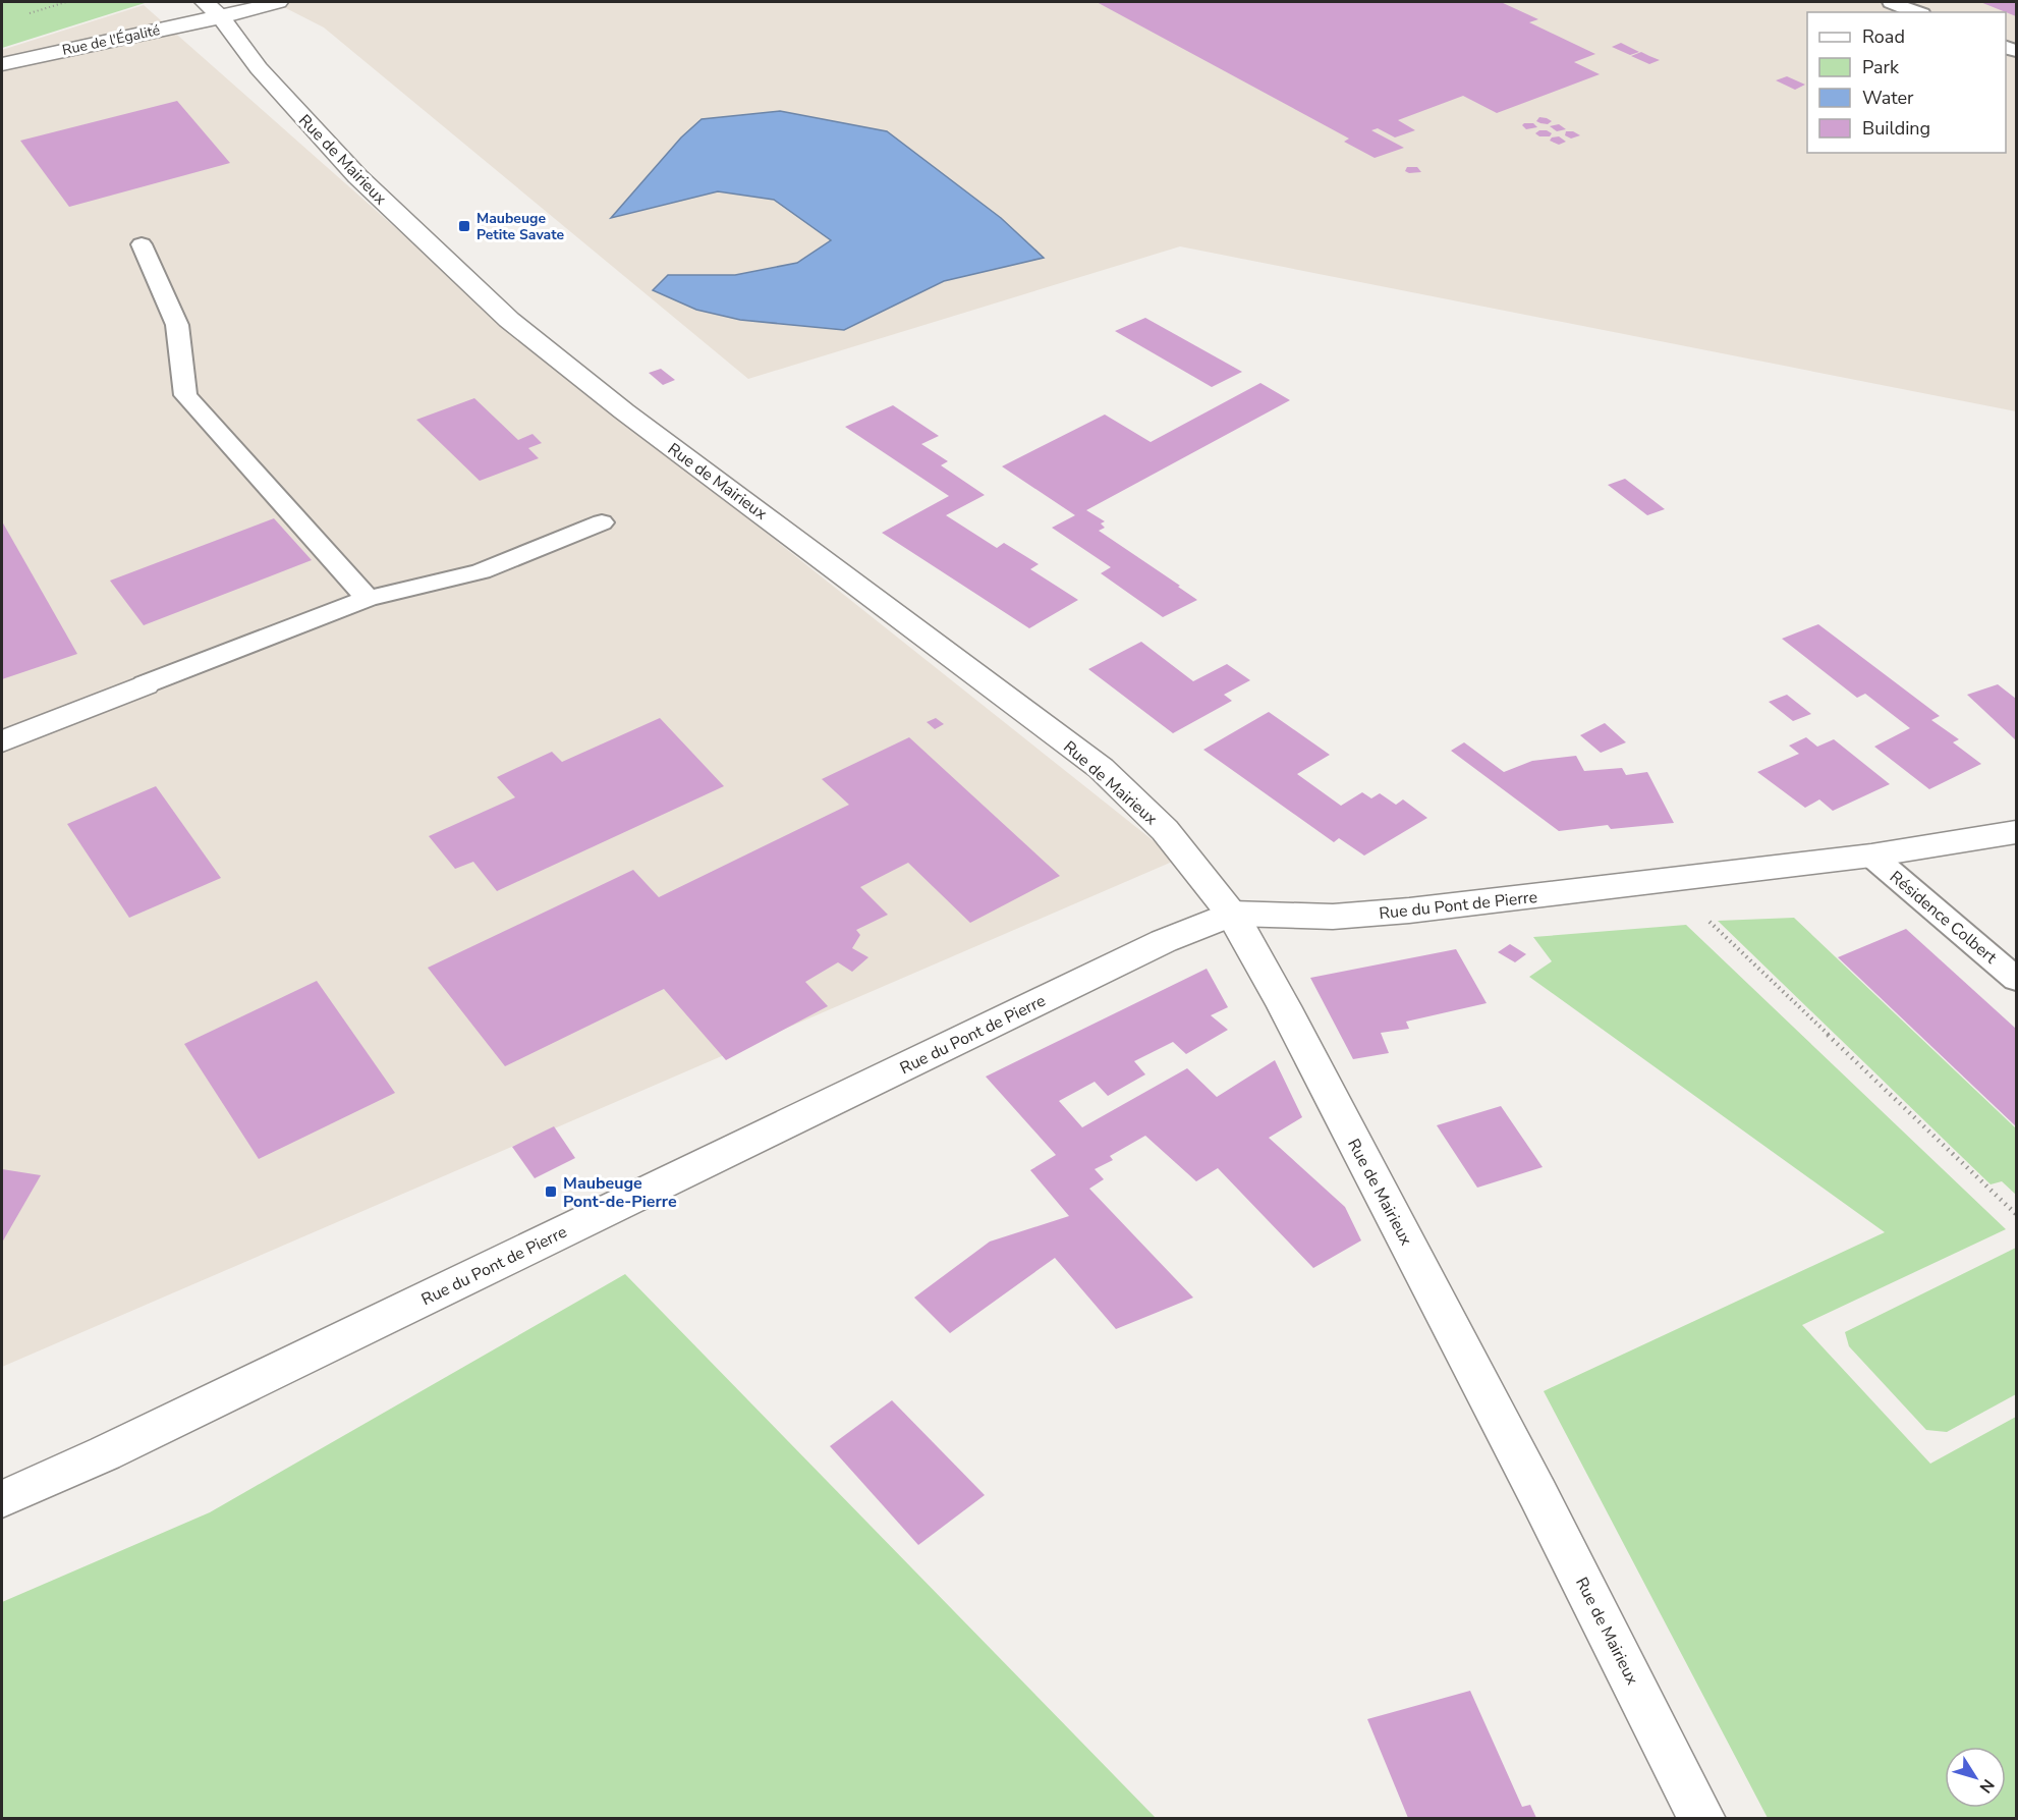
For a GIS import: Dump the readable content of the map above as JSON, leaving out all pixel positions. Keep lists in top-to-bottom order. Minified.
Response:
{"streets":{"street":["Rue de l'Égalité","Rue de Mairieux","Rue du Pont de Pierre"],"lane":["Résidence Colbert"]},"crossings":[["Rue de l'Égalité","Rue de Mairieux"],["Rue de Mairieux","Rue du Pont de Pierre"],["Rue du Pont de Pierre","Résidence Colbert"]],"places":{"transit":["Maubeuge Petite Savate","Maubeuge Pont-de-Pierre"]},"legend":["Road","Park","Water","Building"],"north":"bottom right"}
